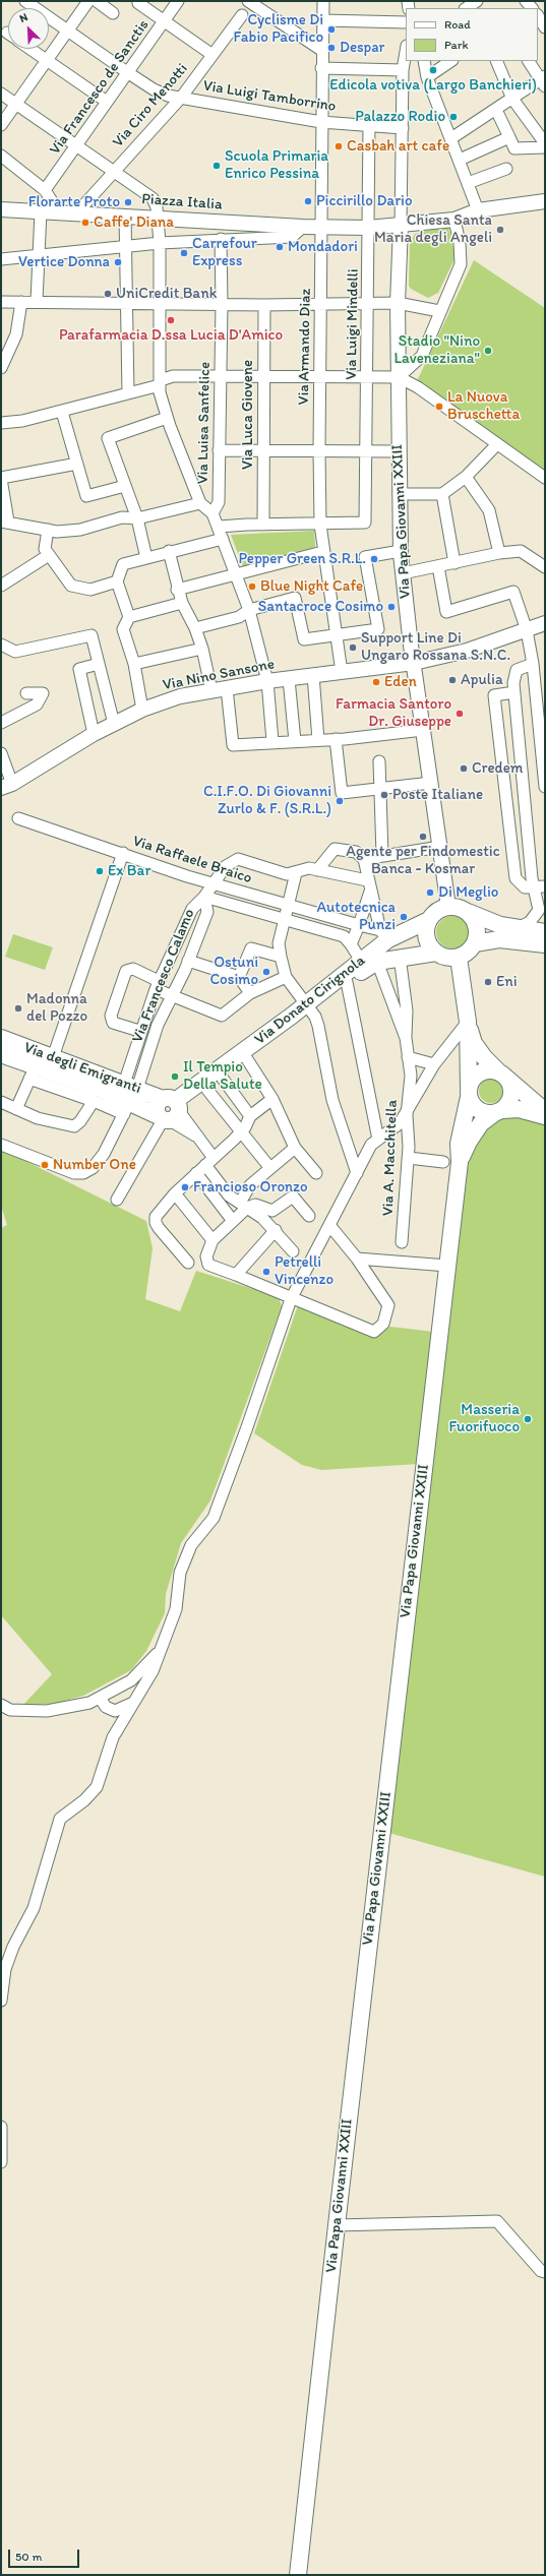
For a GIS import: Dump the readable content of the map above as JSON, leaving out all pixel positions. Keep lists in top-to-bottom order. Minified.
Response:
{"streets":{"main road":["Via Papa Giovanni XXIII","Via Donato Cirignola","Via degli Emigranti"],"street":["Via Francesco de Sanctis","Via Luigi Tamborrino","Via Ciro Menotti","Piazza Italia","Via Luigi Mindelli","Via Armando Diaz","Via Luca Giovene","Via Luisa Sanfelice","Via Nino Sansone","Via Raffaele Braico","Via Francesco Calamo","Via A. Macchitella"]},"crossings":[["Via Francesco de Sanctis","Via Luigi Tamborrino"],["Via Luigi Tamborrino","Via Ciro Menotti"],["Via Luigi Tamborrino","Via Luigi Mindelli"],["Via Luigi Tamborrino","Via Armando Diaz"],["Via Luigi Tamborrino","Via Papa Giovanni XXIII"],["Via Ciro Menotti","Piazza Italia"],["Piazza Italia","Via Luigi Mindelli"],["Piazza Italia","Via Armando Diaz"],["Piazza Italia","Via Papa Giovanni XXIII"],["Via Luigi Mindelli","Via Armando Diaz"],["Via Armando Diaz","Via Nino Sansone"],["Via Papa Giovanni XXIII","Via Nino Sansone"],["Via Papa Giovanni XXIII","Via Donato Cirignola"],["Via Raffaele Braico","Via Francesco Calamo"],["Via Raffaele Braico","Via Donato Cirignola"],["Via Francesco Calamo","Via degli Emigranti"],["Via Donato Cirignola","Via degli Emigranti"]],"places":["Cyclisme Di Fabio Pacifico","Despar","Edicola votiva (Largo Banchieri)","Palazzo Rodio","Casbah art cafe","Scuola Primaria Enrico Pessina","Piccirillo Dario","Florarte Proto","Caffe' Diana","Chiesa Santa Maria degli Angeli","Mondadori","Carrefour Express","Vertice Donna","UniCredit Bank","Parafarmacia D.ssa Lucia D'Amico","Stadio \"Nino Laveneziana\"","La Nuova Bruschetta","Pepper Green S.R.L.","Blue Night Cafe","Santacroce Cosimo","Support Line Di Ungaro Rossana S.N.C.","Apulia","Eden","Farmacia Santoro Dr. Giuseppe","Credem","Poste Italiane","C.I.F.O. Di Giovanni Zurlo & F. (S.R.L.)","Agente per Findomestic Banca - Kosmar","Ex Bar","Di Meglio","Autotecnica Punzi","Ostuni Cosimo","Eni","Madonna del Pozzo","Il Tempio Della Salute","Number One","Francioso Oronzo","Petrelli Vincenzo","Masseria Fuorifuoco"],"legend":["Road","Park"],"scale_bar":"50 m","north":"top left"}
